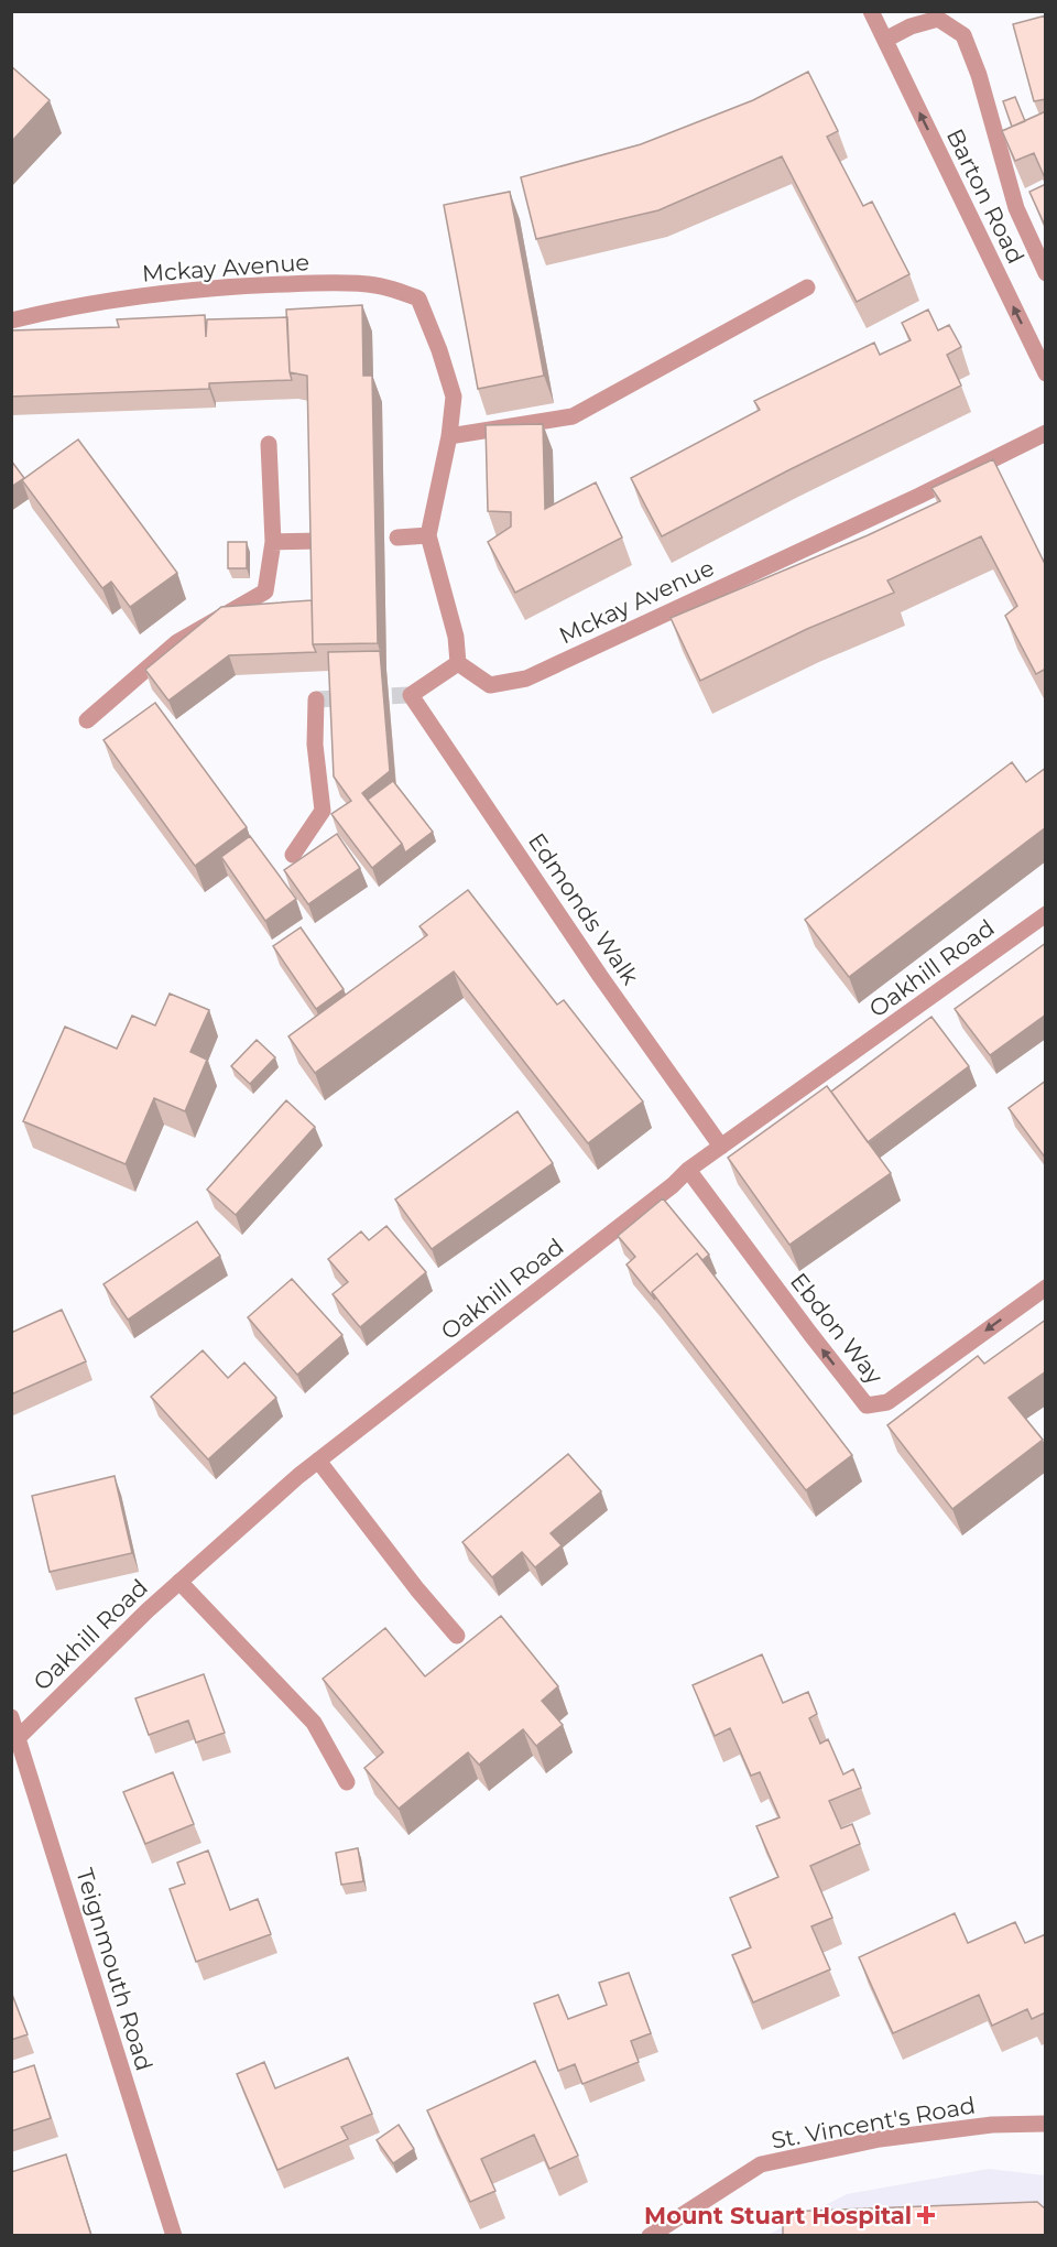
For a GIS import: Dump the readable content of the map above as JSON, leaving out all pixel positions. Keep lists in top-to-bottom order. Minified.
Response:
{"streets":{"street":["Barton Road","Mckay Avenue","Edmonds Walk","Oakhill Road","Ebdon Way","Teignmouth Road","St. Vincent's Road"]},"crossings":[["Mckay Avenue","Edmonds Walk"],["Edmonds Walk","Oakhill Road"],["Oakhill Road","Ebdon Way"],["Oakhill Road","Teignmouth Road"]],"one_way":["Barton Road"],"places":{"health":["Mount Stuart Hospital"]}}
